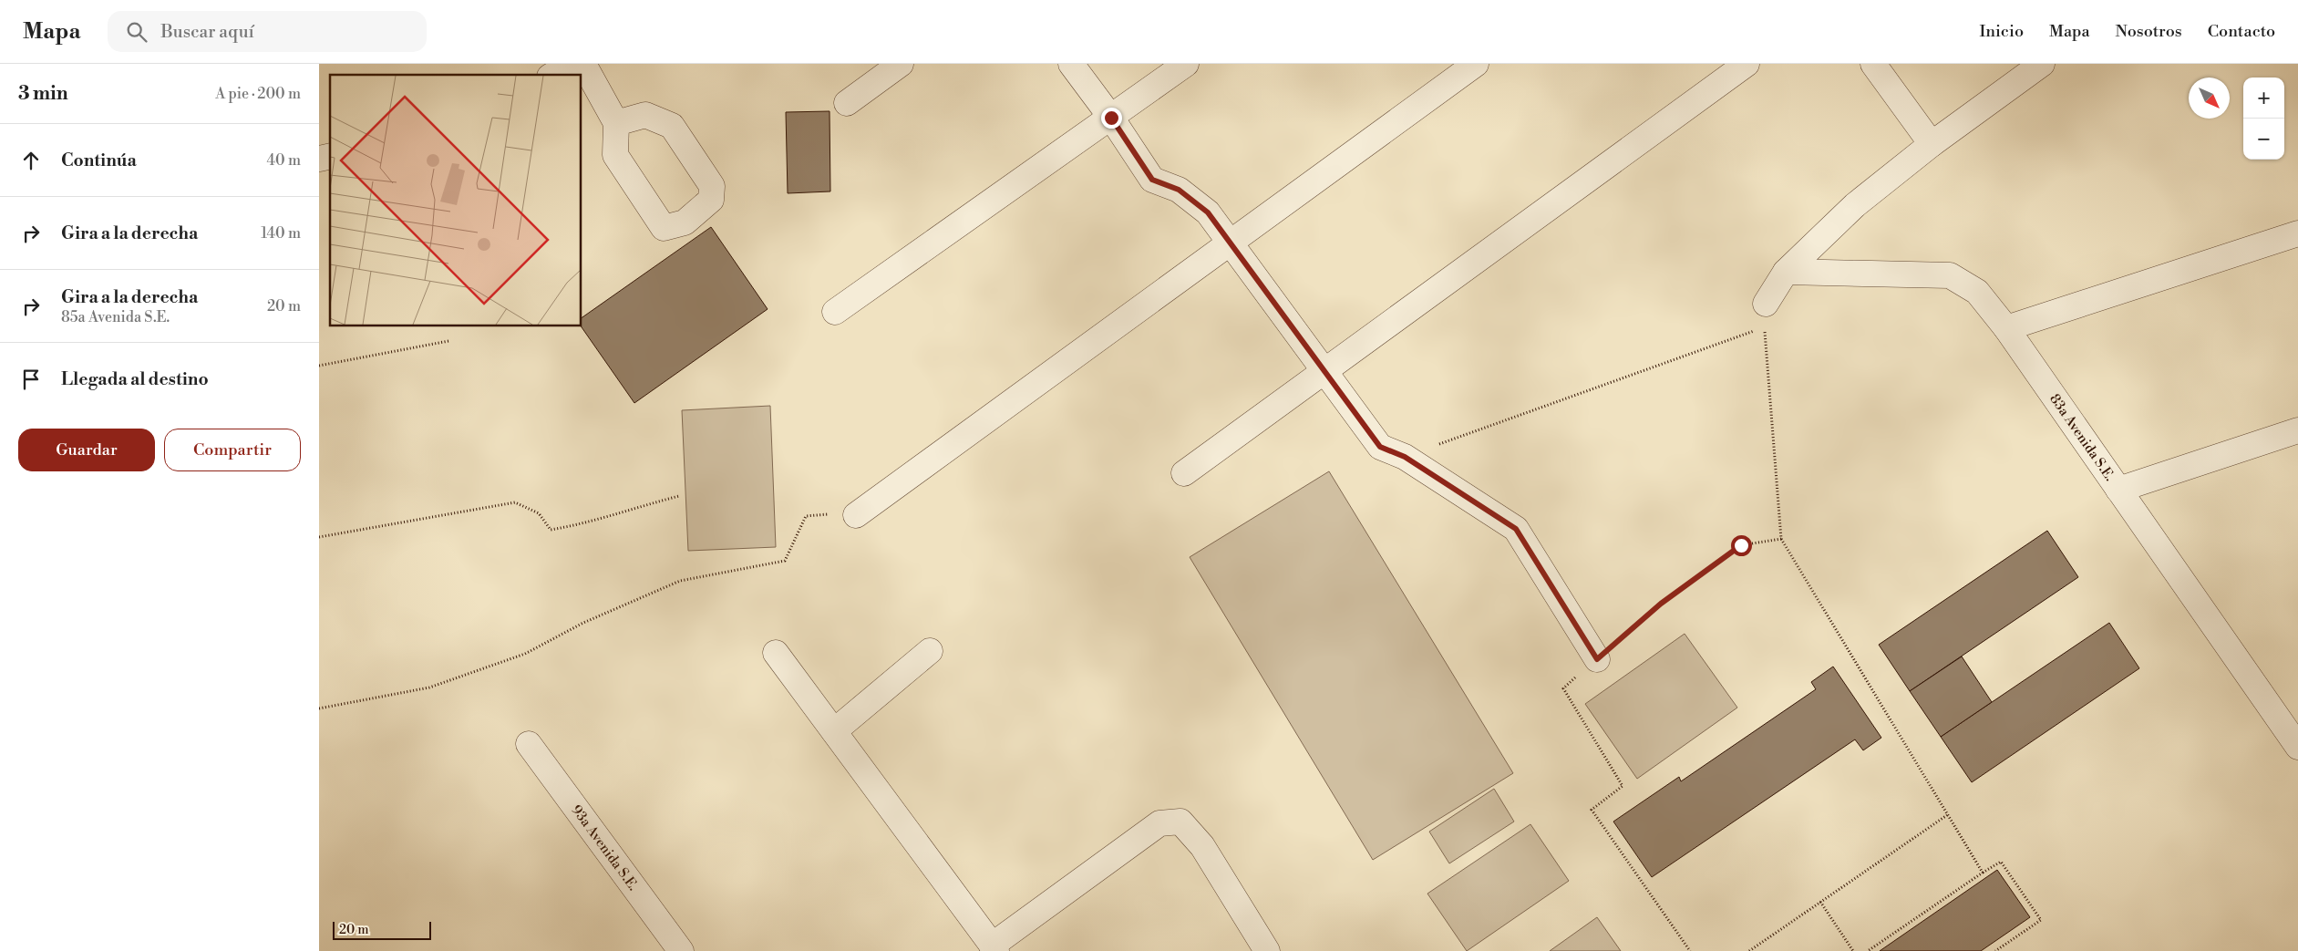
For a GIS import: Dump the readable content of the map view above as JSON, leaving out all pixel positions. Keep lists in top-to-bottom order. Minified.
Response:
{"streets":{"street":["83a Avenida S.E.","93a Avenida S.E."]},"scale_bar":"20 m","north":"bottom right","page":{"header":"Mapa","search":"Buscar aquí","nav":["Inicio","Mapa","Nosotros","Contacto"],"heading":["3 min","A pie · 200 m"],"map_buttons":["+","−"],"list":[["Continúa","40 m"],["Gira a la derecha","140 m"],["Gira a la derecha","85a Avenida S.E.","20 m"],"Llegada al destino"],"buttons":["Guardar","Compartir"],"scale":"20 m"}}
